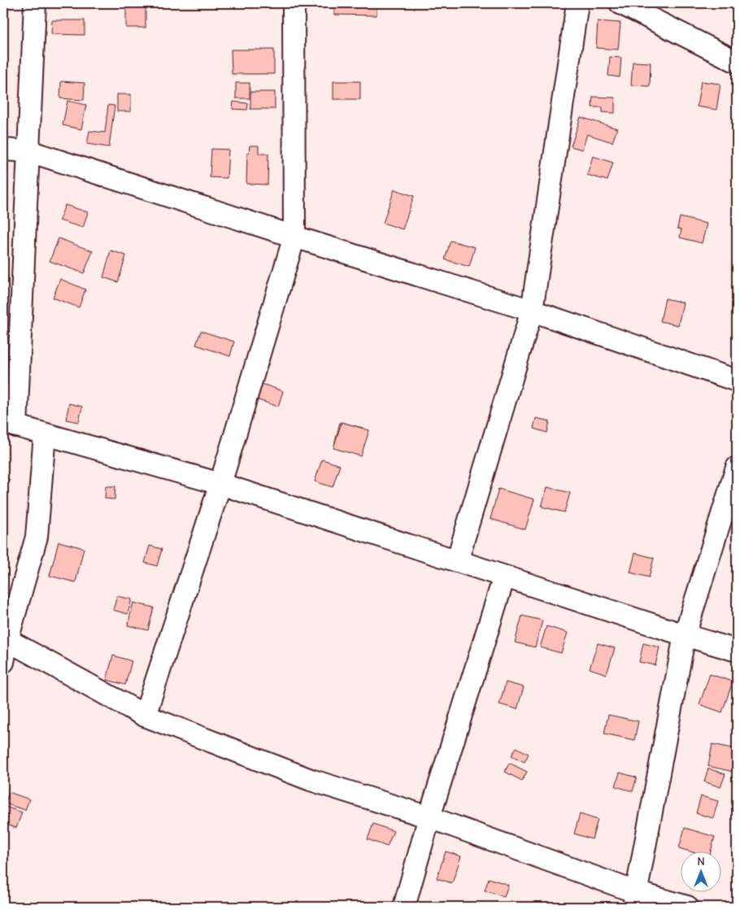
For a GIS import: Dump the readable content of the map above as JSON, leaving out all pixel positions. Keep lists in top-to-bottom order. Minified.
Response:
{"north":"top"}
